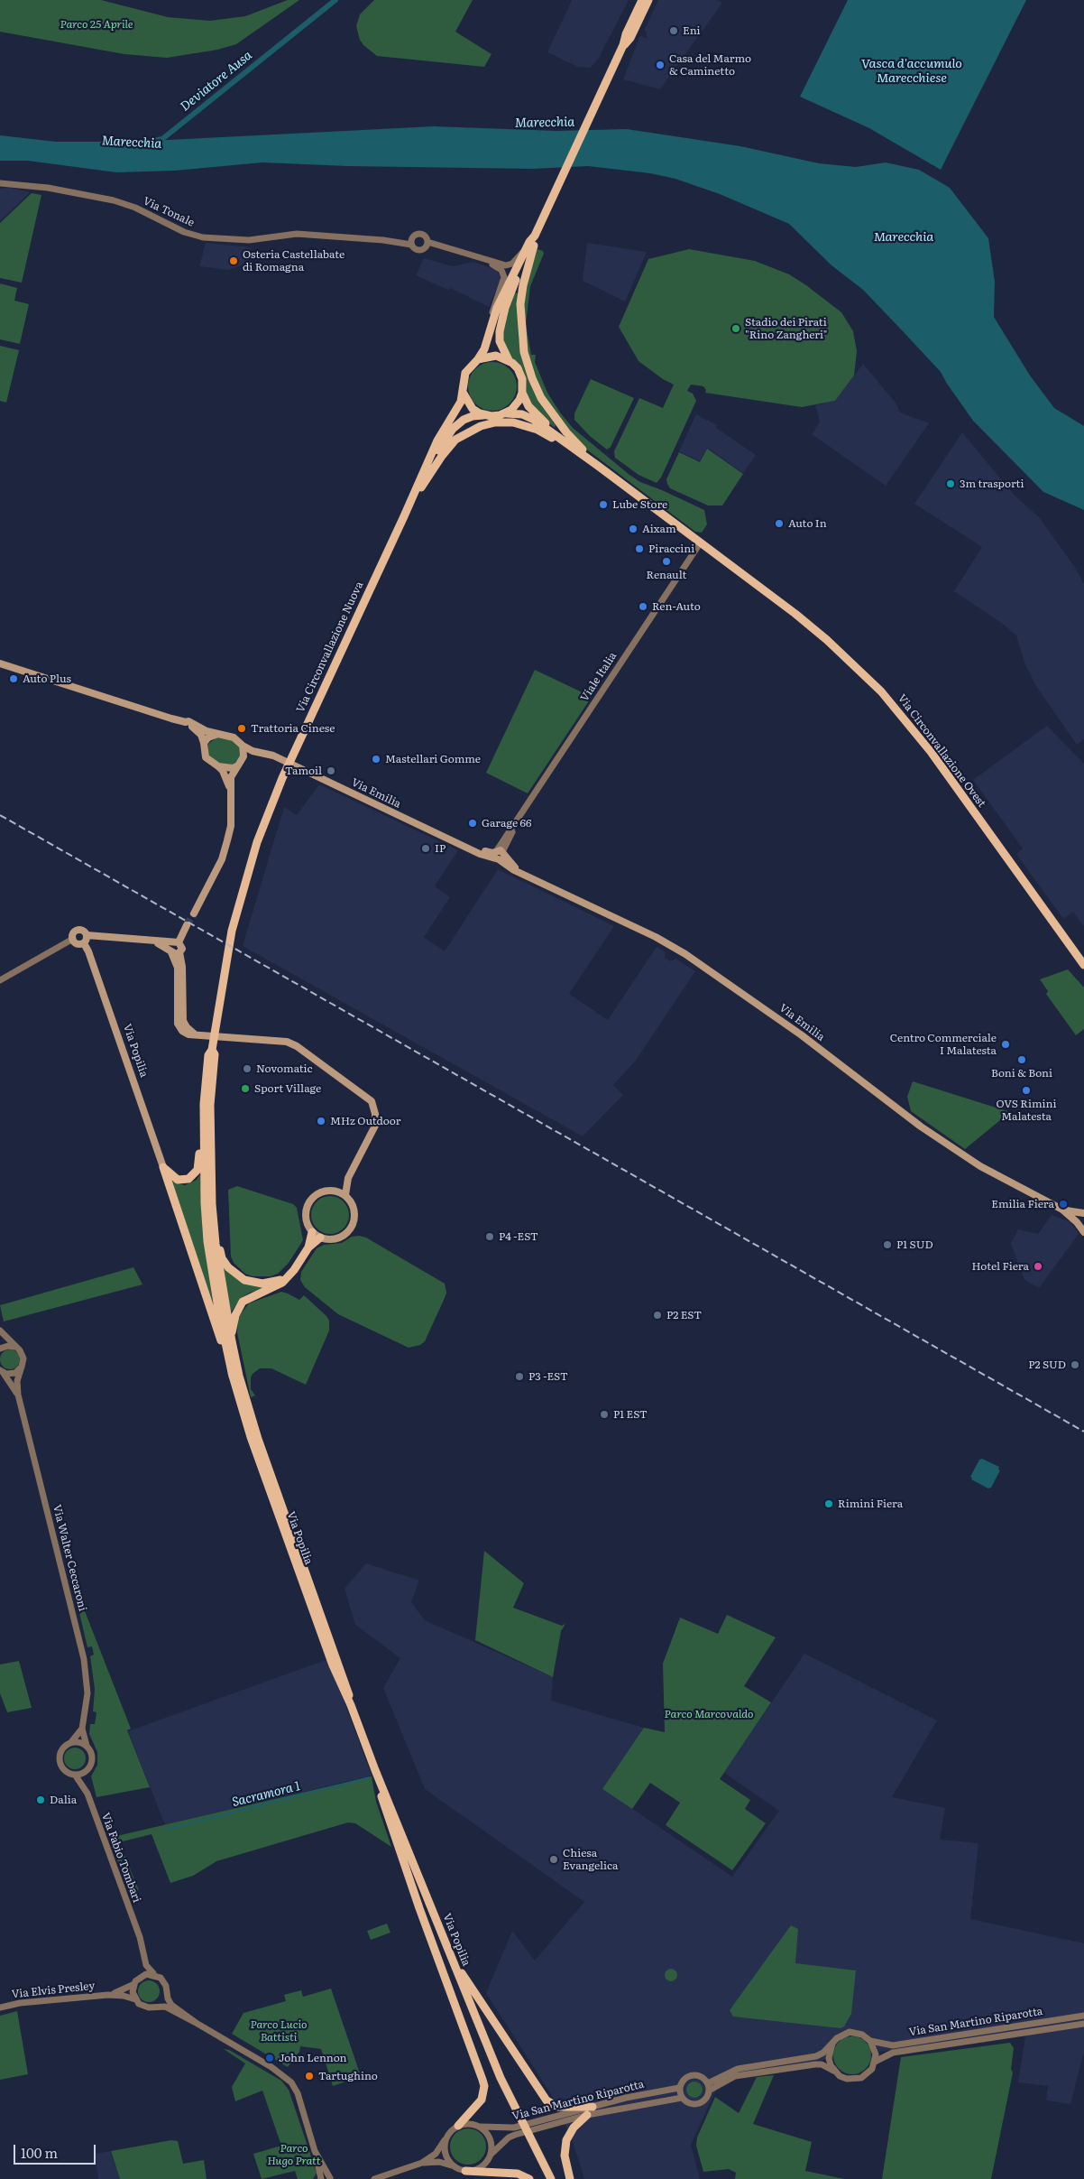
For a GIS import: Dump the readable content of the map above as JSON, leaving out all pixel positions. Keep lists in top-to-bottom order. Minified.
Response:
{"streets":{"main road":["Via Circonvallazione Nuova","Via Circonvallazione Ovest","Via Emilia","Via Popilia"],"street":["Via Tonale","Viale Italia","Via Walter Ceccaroni","Via Fabio Tombari","Via Elvis Presley","Via San Martino Riparotta"]},"crossings":[["Via Circonvallazione Nuova","Via Circonvallazione Ovest"],["Via Circonvallazione Nuova","Via Popilia"],["Viale Italia","Via Circonvallazione Ovest"],["Viale Italia","Via Emilia"],["Via Walter Ceccaroni","Via Fabio Tombari"],["Via Fabio Tombari","Via Elvis Presley"]],"water":["Vasca d'accumulo Marecchiese","Deviatore Ausa","Marecchia","Sacramora 1"],"parks":["Parco 25 Aprile","Parco Marcovaldo","Parco Lucio Battisti","Parco Hugo Pratt"],"places":["Eni","Casa del Marmo & Caminetto","Osteria Castellabate di Romagna","Stadio dei Pirati \"Rino Zangheri\"","3m trasporti","Lube Store","Auto In","Aixam","Piraccini","Renault","Ren-Auto","Auto Plus","Trattoria Cinese","Mastellari Gomme","Tamoil","Garage 66","IP","Centro Commerciale I Malatesta","Boni & Boni","Novomatic","Sport Village","OVS Rimini Malatesta","MHz Outdoor","Emilia Fiera","P4 -EST","P1 SUD","Hotel Fiera","P2 EST","P2 SUD","P3 -EST","P1 EST","Rimini Fiera","Dalia","Chiesa Evangelica","John Lennon","Tartughino"],"scale_bar":"100 m"}
